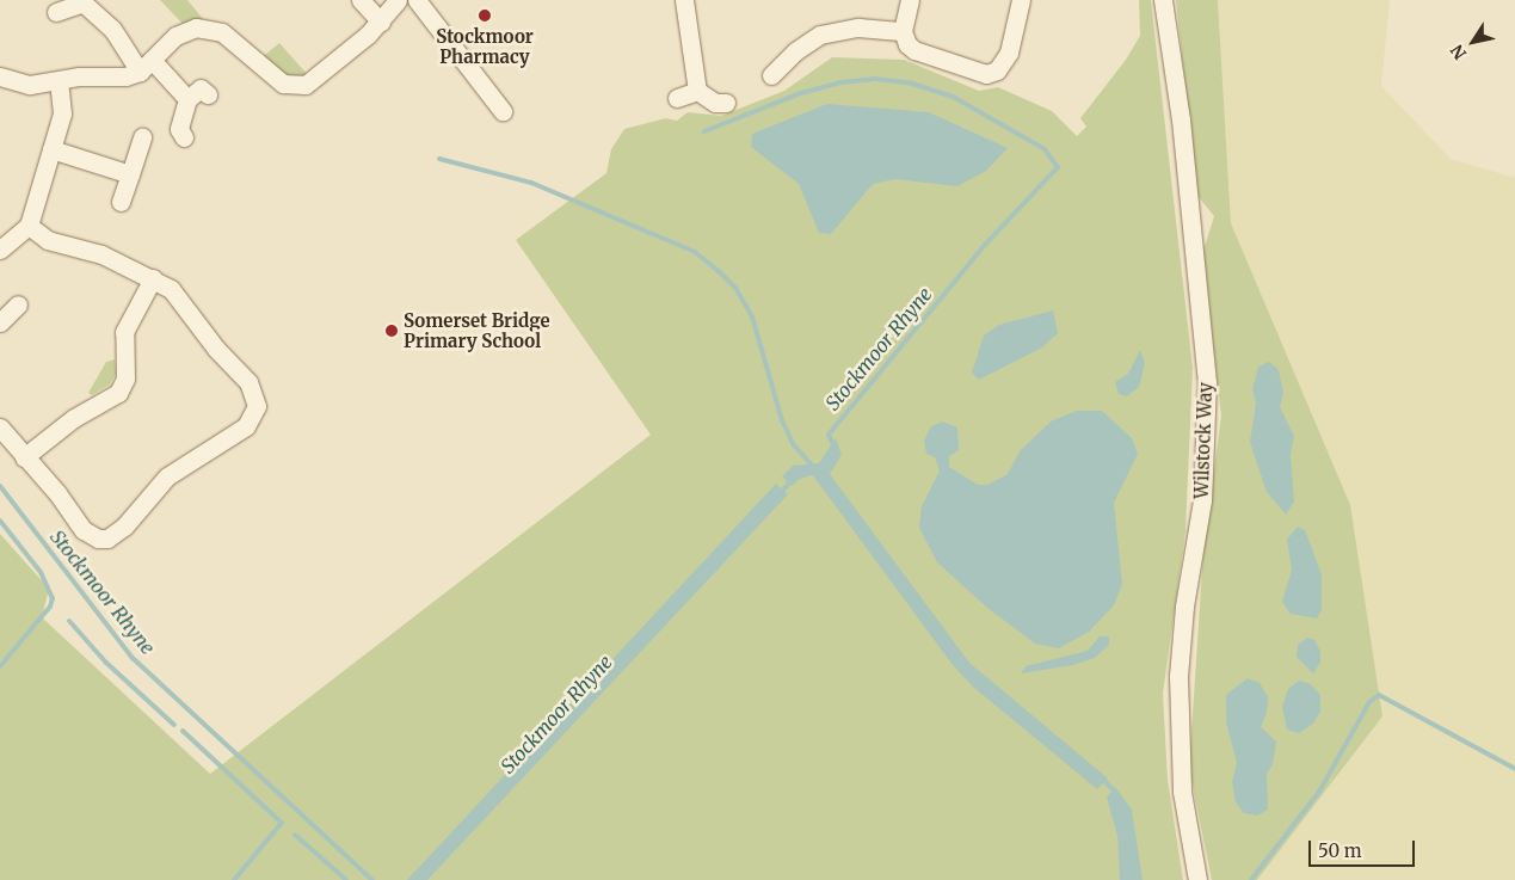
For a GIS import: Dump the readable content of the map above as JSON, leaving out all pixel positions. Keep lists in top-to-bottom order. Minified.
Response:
{"streets":{"street":["Wilstock Way"]},"water":["Stockmoor Rhyne"],"places":["Stockmoor Pharmacy","Somerset Bridge Primary School"],"scale_bar":"50 m","north":"bottom left"}
